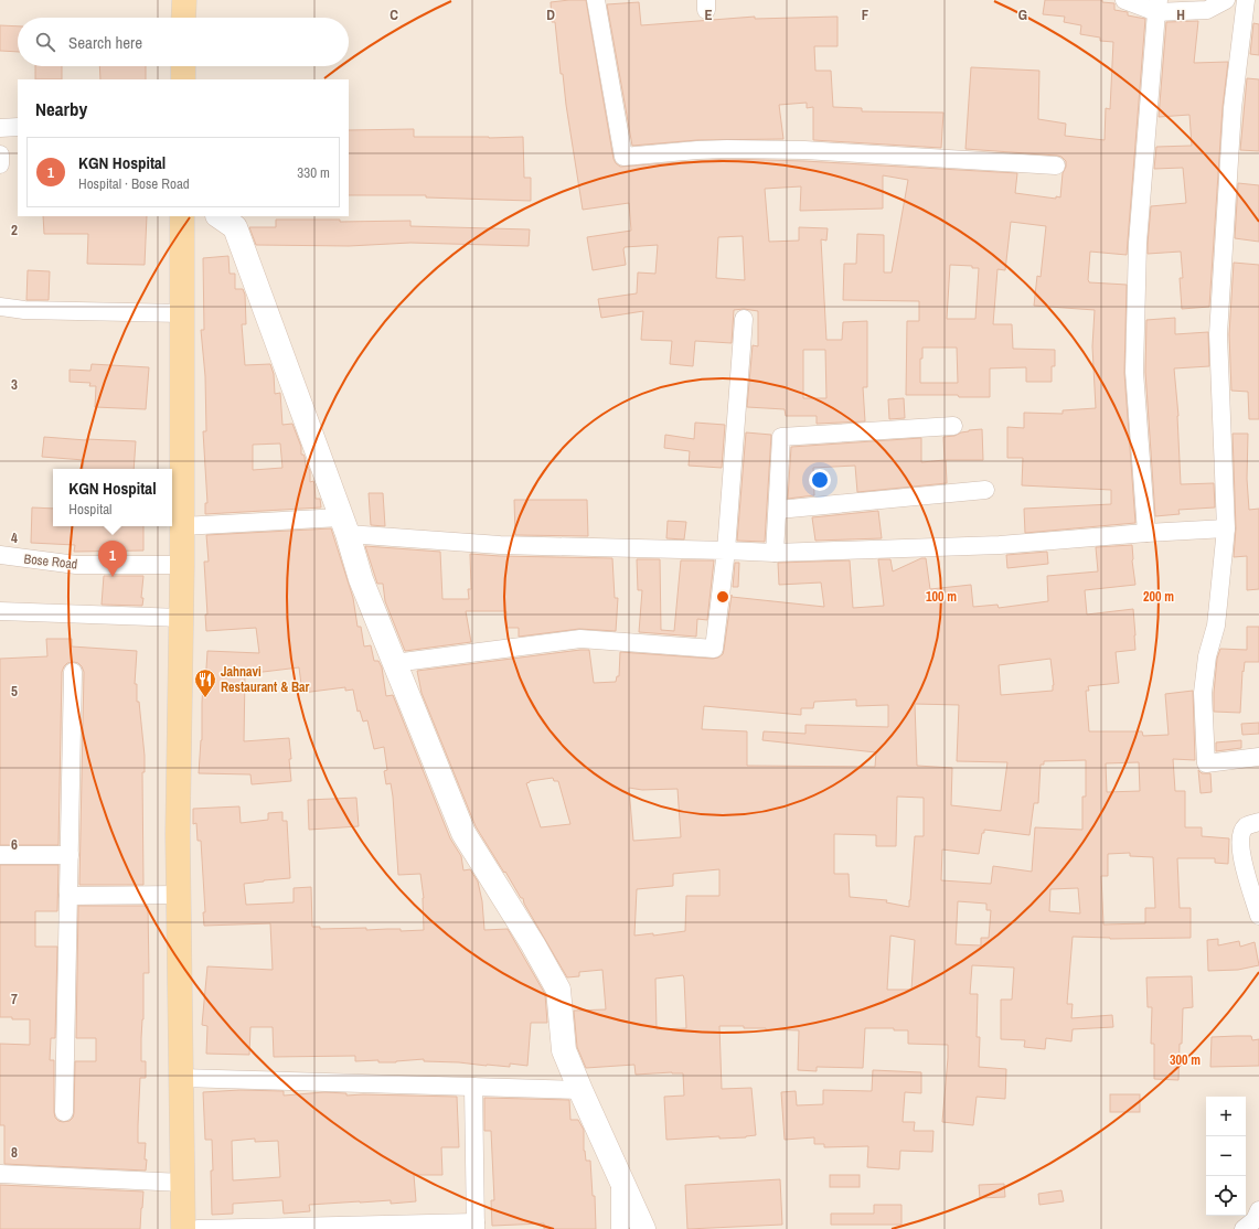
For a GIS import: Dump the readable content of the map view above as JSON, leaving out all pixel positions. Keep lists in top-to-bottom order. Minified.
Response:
{"streets":{"street":["Bose Road"]},"places":{"restaurant":["Jahnavi Restaurant & Bar"]},"page":{"search":"Search here","heading":"Nearby","list":[{"mark":"1","name":"KGN Hospital","note":"Hospital · Bose Road","value":"330 m"}],"popup":["KGN Hospital","Hospital"],"pins":"1","map_buttons":["+","−"]},"grid":{"columns":["C","D","E","F","G","H"],"rows":["2","3","4","5","6","7","8"]},"rings":["100 m","200 m","300 m"]}
